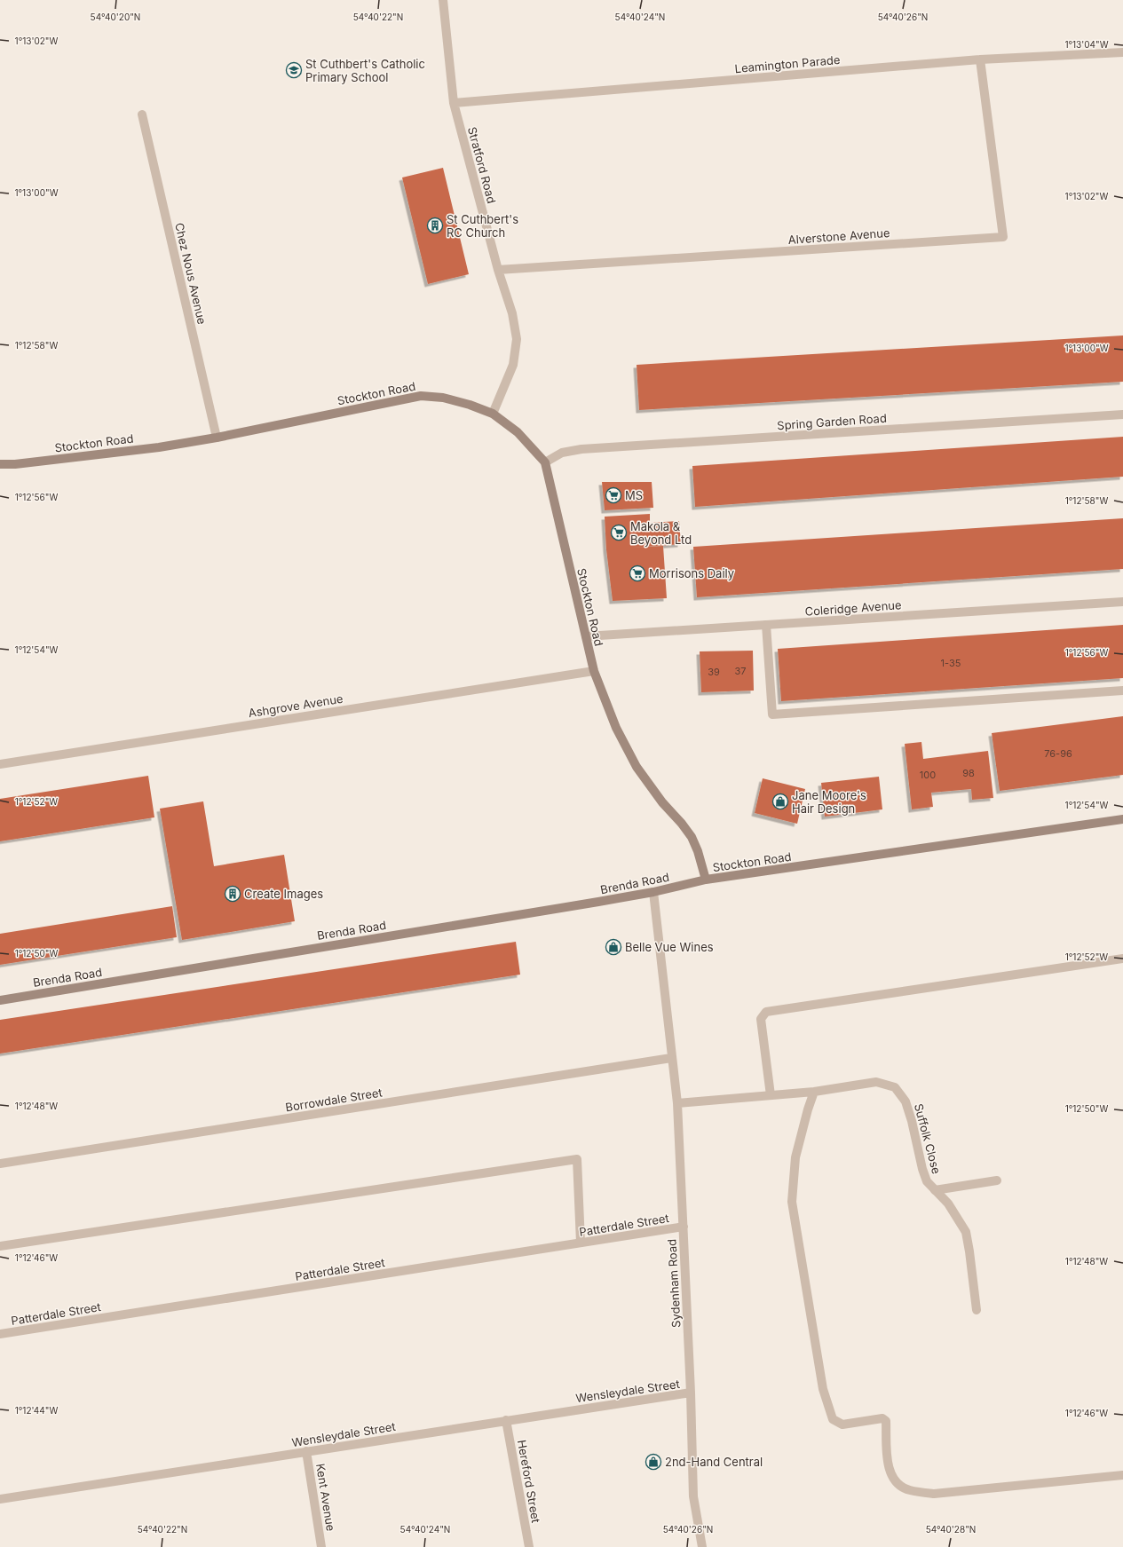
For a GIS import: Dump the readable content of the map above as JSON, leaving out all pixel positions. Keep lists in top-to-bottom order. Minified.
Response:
{"streets":{"main road":["Stockton Road","Brenda Road"],"street":["Leamington Parade","Stratford Road","Alverstone Avenue","Chez Nous Avenue","Spring Garden Road","Coleridge Avenue","Ashgrove Avenue","Borrowdale Street","Suffolk Close","Patterdale Street","Sydenham Road","Wensleydale Street","Hereford Street","Kent Avenue"]},"crossings":[["Leamington Parade","Stratford Road"],["Leamington Parade","Alverstone Avenue"],["Stratford Road","Alverstone Avenue"],["Stratford Road","Stockton Road"],["Chez Nous Avenue","Stockton Road"],["Stockton Road","Spring Garden Road"],["Stockton Road","Coleridge Avenue"],["Stockton Road","Ashgrove Avenue"],["Stockton Road","Brenda Road"],["Brenda Road","Sydenham Road"],["Borrowdale Street","Sydenham Road"],["Suffolk Close","Sydenham Road"],["Patterdale Street","Sydenham Road"],["Sydenham Road","Wensleydale Street"],["Wensleydale Street","Hereford Street"],["Wensleydale Street","Kent Avenue"]],"places":{"school or university":["St Cuthbert's Catholic Primary School"],"building":["St Cuthbert's RC Church","Create Images"],"supermarket":["MS","Makola & Beyond Ltd","Morrisons Daily"],"shop":["Jane Moore's Hair Design","Belle Vue Wines","2nd-Hand Central"]},"house_numbers":["1-35","37","39","76-96","98","100"],"coordinates":["54°40'20\"N","54°40'22\"N","54°40'24\"N","54°40'26\"N","1°13'02\"W","1°13'04\"W","1°13'00\"W","1°12'58\"W","1°12'56\"W","1°12'54\"W","1°12'52\"W","1°12'50\"W","1°12'48\"W","1°12'46\"W","1°12'44\"W","54°40'28\"N"]}
